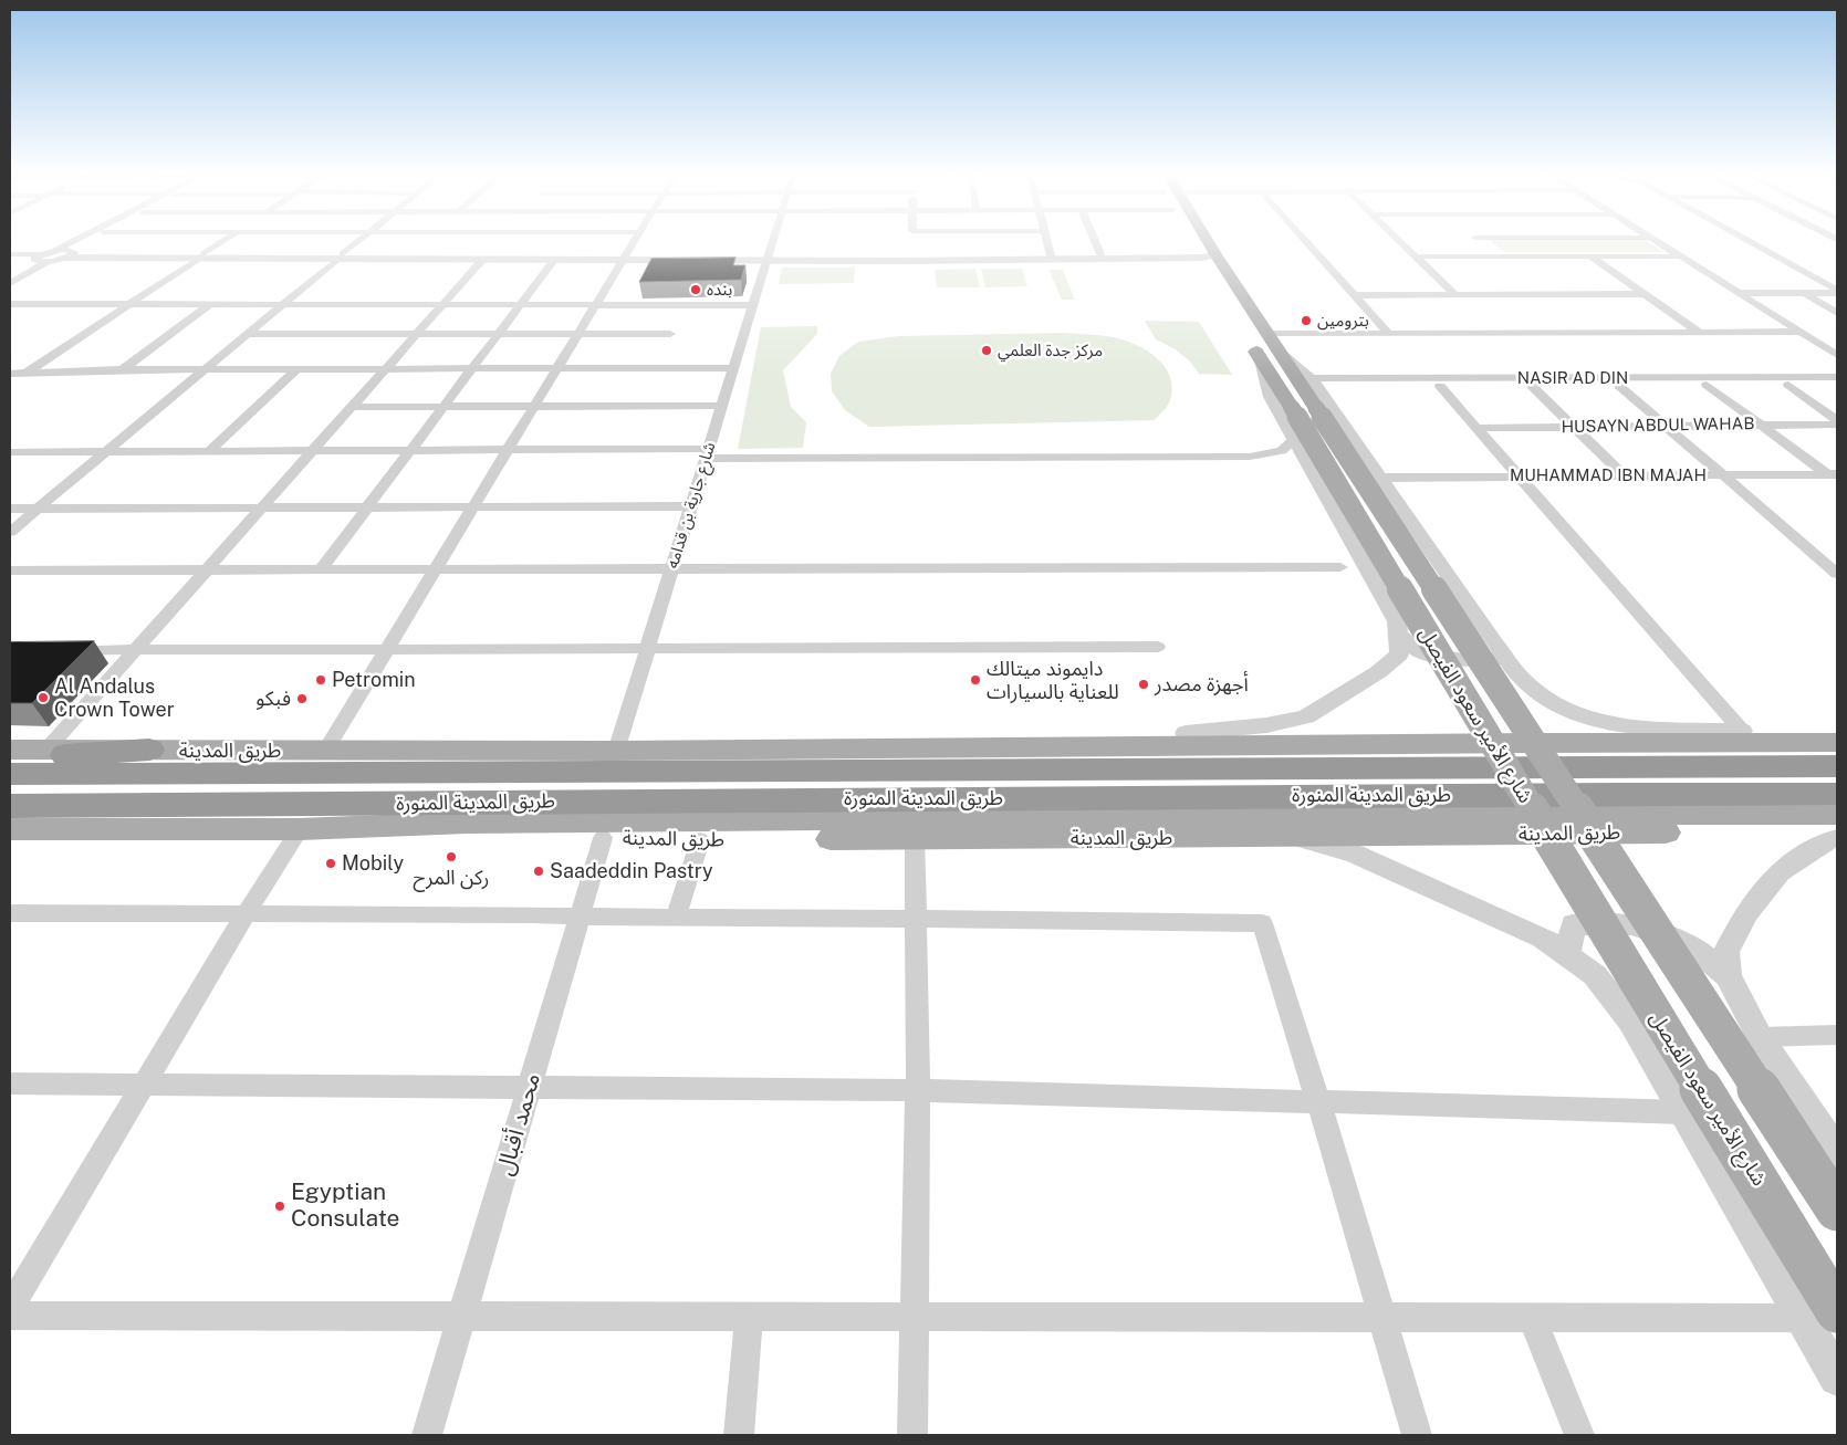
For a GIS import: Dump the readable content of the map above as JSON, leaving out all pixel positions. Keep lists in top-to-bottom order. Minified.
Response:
{"streets":{"highway":["طريق المدينة المنورة"],"main road":["شارع الأمير سعود الفيصل","طريق المدينة"],"street":["NASIR AD DIN","HUSAYN ABDUL WAHAB","MUHAMMAD IBN MAJAH","شارع جارية بن قدامه","محمد أقبال"]},"crossings":[["NASIR AD DIN","شارع الأمير سعود الفيصل"],["شارع جارية بن قدامه","طريق المدينة"],["شارع الأمير سعود الفيصل","طريق المدينة"],["طريق المدينة","طريق المدينة المنورة"],["طريق المدينة","محمد أقبال"]],"places":["بنده","بترومين","مركز جدة العلمي","Petromin","دايموند ميتالك للعناية بالسيارات","أجهزة مصدر","Al Andalus Crown Tower","فبكو","ركن المرح","Mobily","Saadeddin Pastry","Egyptian Consulate"]}
